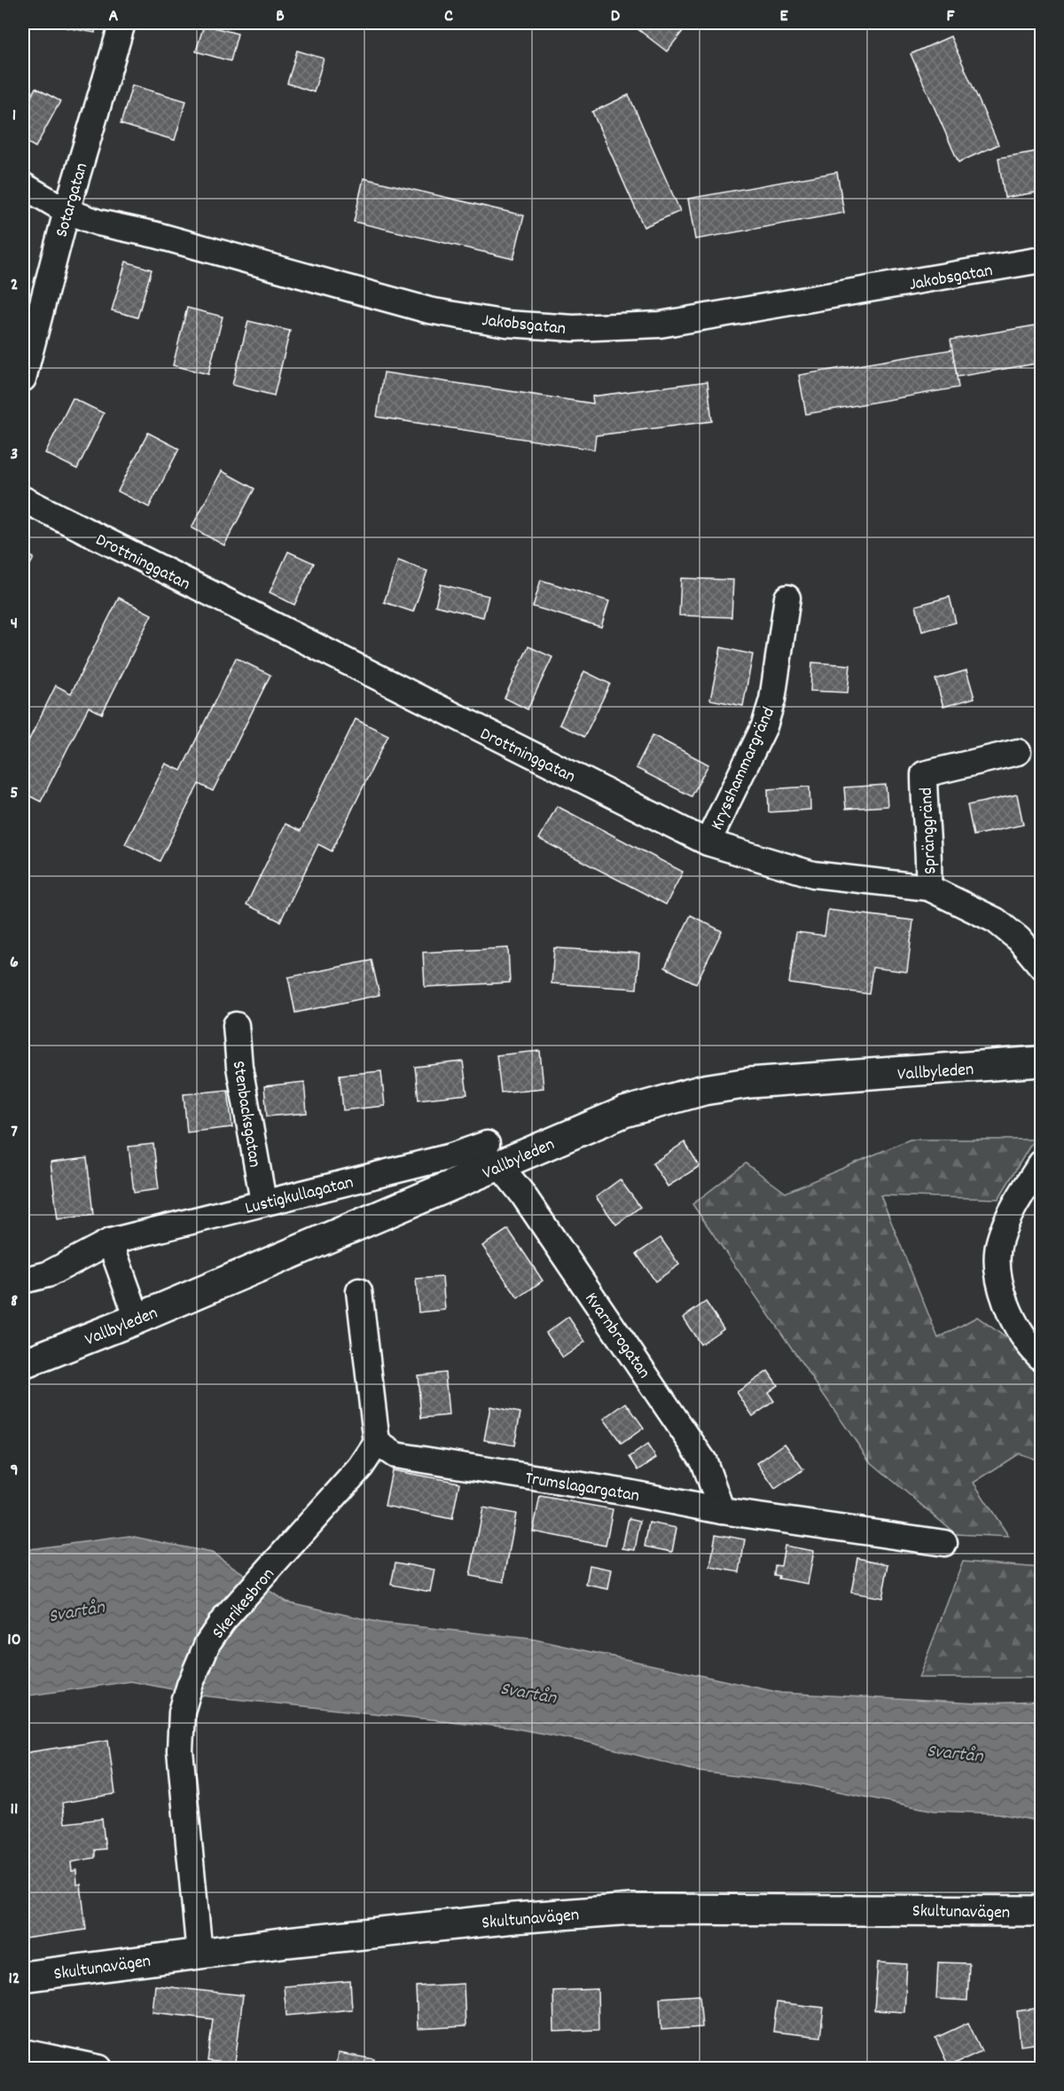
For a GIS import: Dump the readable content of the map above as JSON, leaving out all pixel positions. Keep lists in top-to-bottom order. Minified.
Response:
{"streets":{"main road":["Vallbyleden","Skultunavägen"],"street":["Sotargatan","Jakobsgatan","Drottninggatan","Krysshammargränd","Spränggränd","Stenbacksgatan","Lustigkullagatan","Kvarnbrogatan","Trumslagargatan","Skerikesbron"]},"crossings":[["Sotargatan","Jakobsgatan"],["Drottninggatan","Krysshammargränd"],["Drottninggatan","Spränggränd"],["Vallbyleden","Lustigkullagatan"],["Vallbyleden","Kvarnbrogatan"],["Stenbacksgatan","Lustigkullagatan"],["Lustigkullagatan","Kvarnbrogatan"],["Kvarnbrogatan","Trumslagargatan"],["Trumslagargatan","Skerikesbron"],["Skerikesbron","Skultunavägen"]],"water":["Svartån"],"grid":{"columns":["A","B","C","D","E","F"],"rows":["1","2","3","4","5","6","7","8","9","10","11","12"]}}
